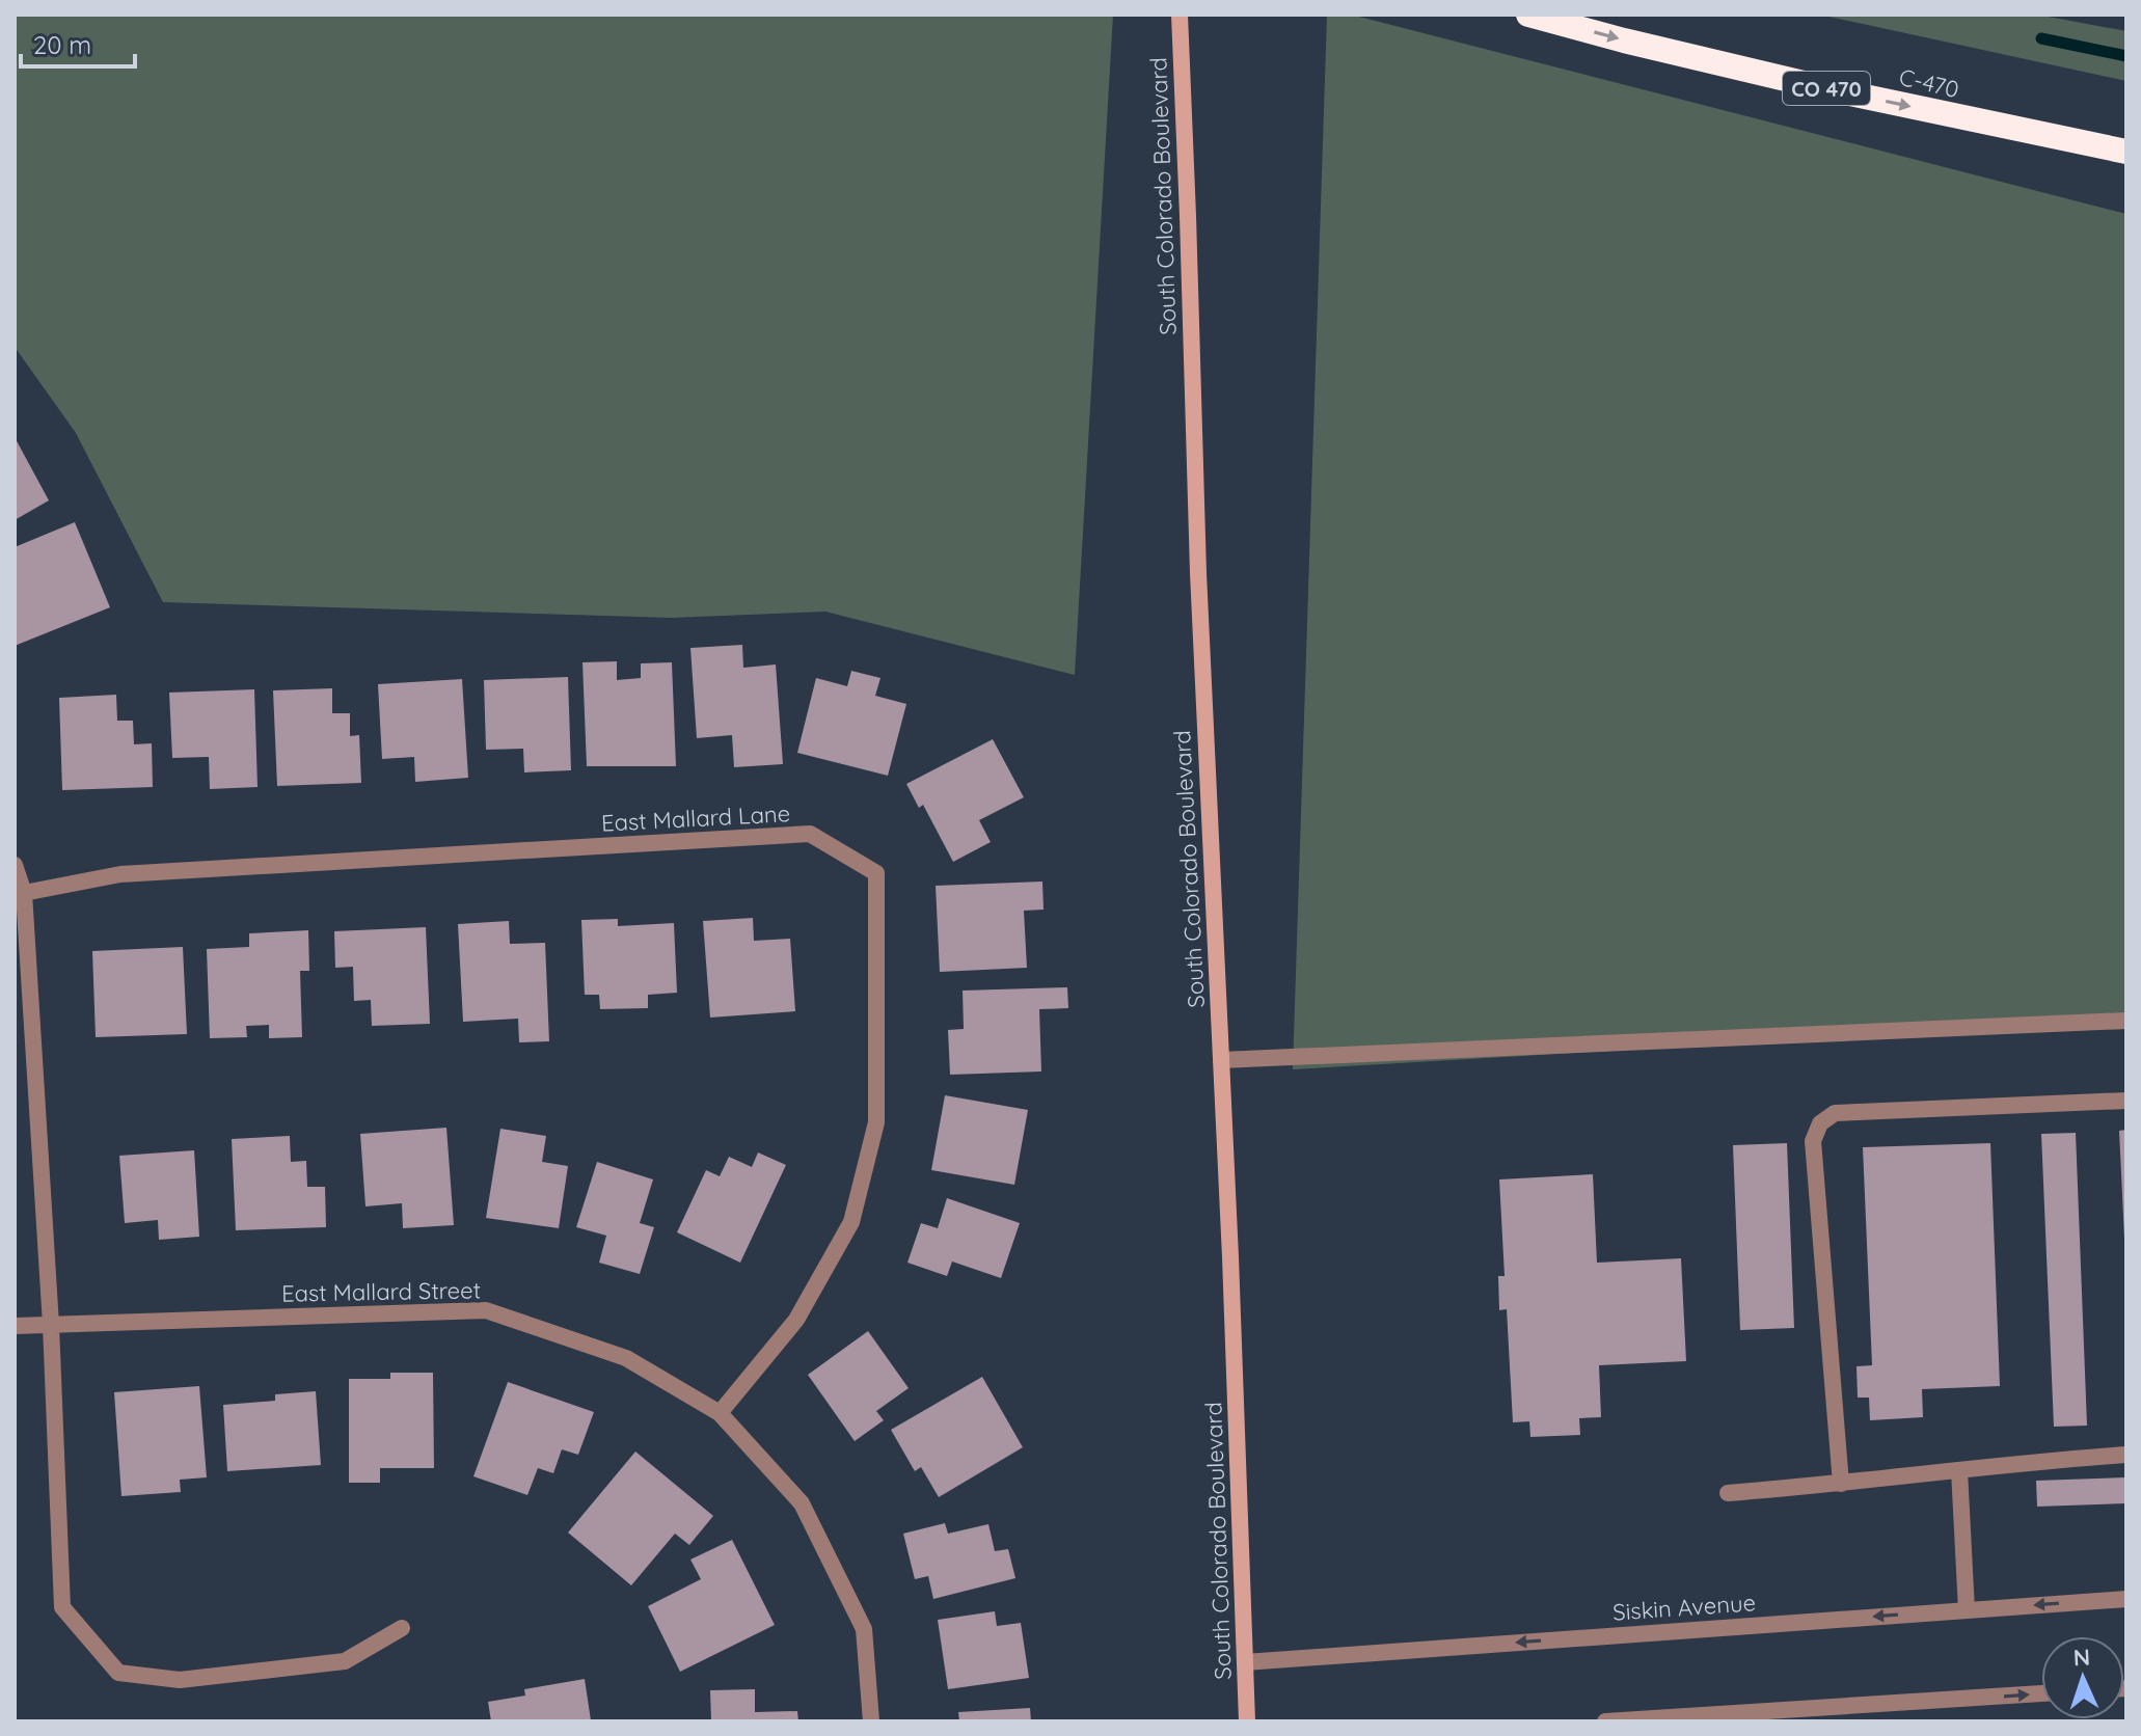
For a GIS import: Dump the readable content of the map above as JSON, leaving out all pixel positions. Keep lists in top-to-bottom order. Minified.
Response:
{"streets":{"highway":["C-470","CO 470"],"main road":["South Colorado Boulevard"],"street":["East Mallard Lane","East Mallard Street","Siskin Avenue"]},"crossings":[["South Colorado Boulevard","Siskin Avenue"],["East Mallard Lane","East Mallard Street"]],"one_way":["C-470"],"scale_bar":"20 m","north":"top"}
